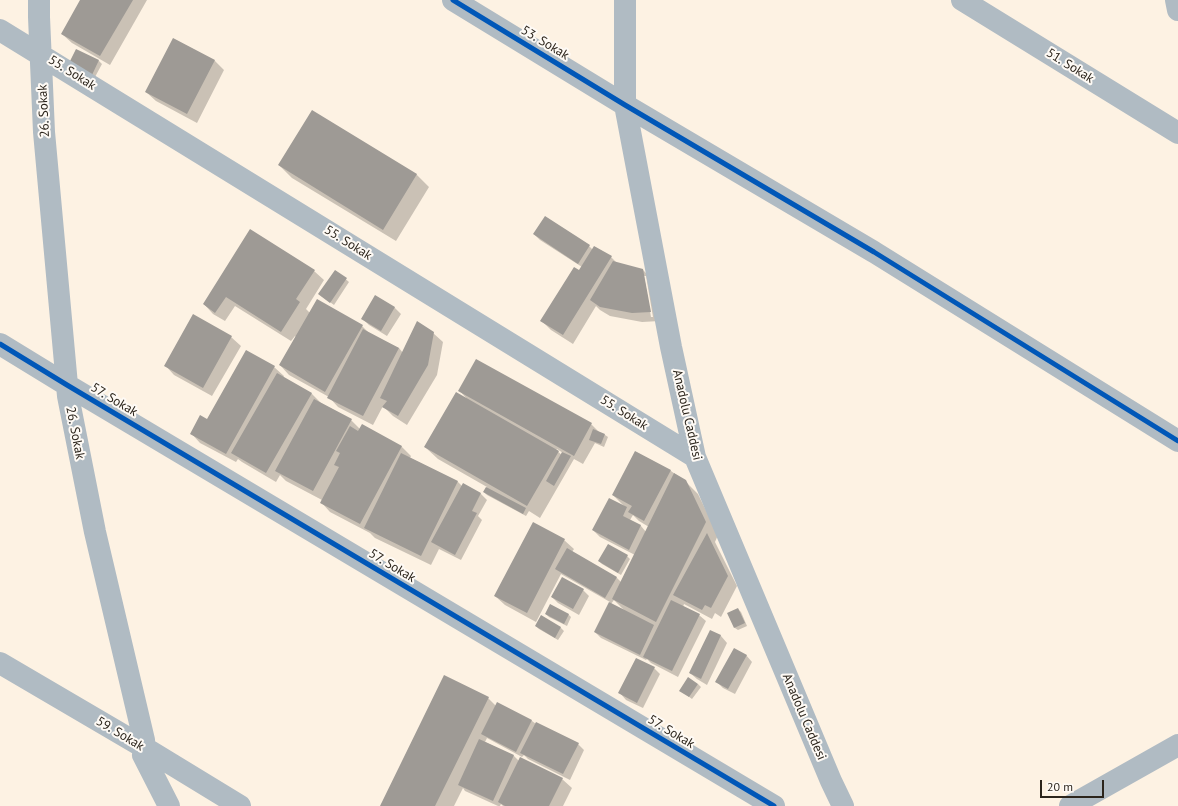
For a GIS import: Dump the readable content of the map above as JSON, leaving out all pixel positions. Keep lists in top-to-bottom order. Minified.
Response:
{"streets":{"street":["53. Sokak","51. Sokak","55. Sokak","26. Sokak","57. Sokak","Anadolu Caddesi","59. Sokak"]},"crossings":[["53. Sokak","Anadolu Caddesi"],["55. Sokak","26. Sokak"],["55. Sokak","Anadolu Caddesi"],["26. Sokak","57. Sokak"],["26. Sokak","59. Sokak"]],"scale_bar":"20 m"}
